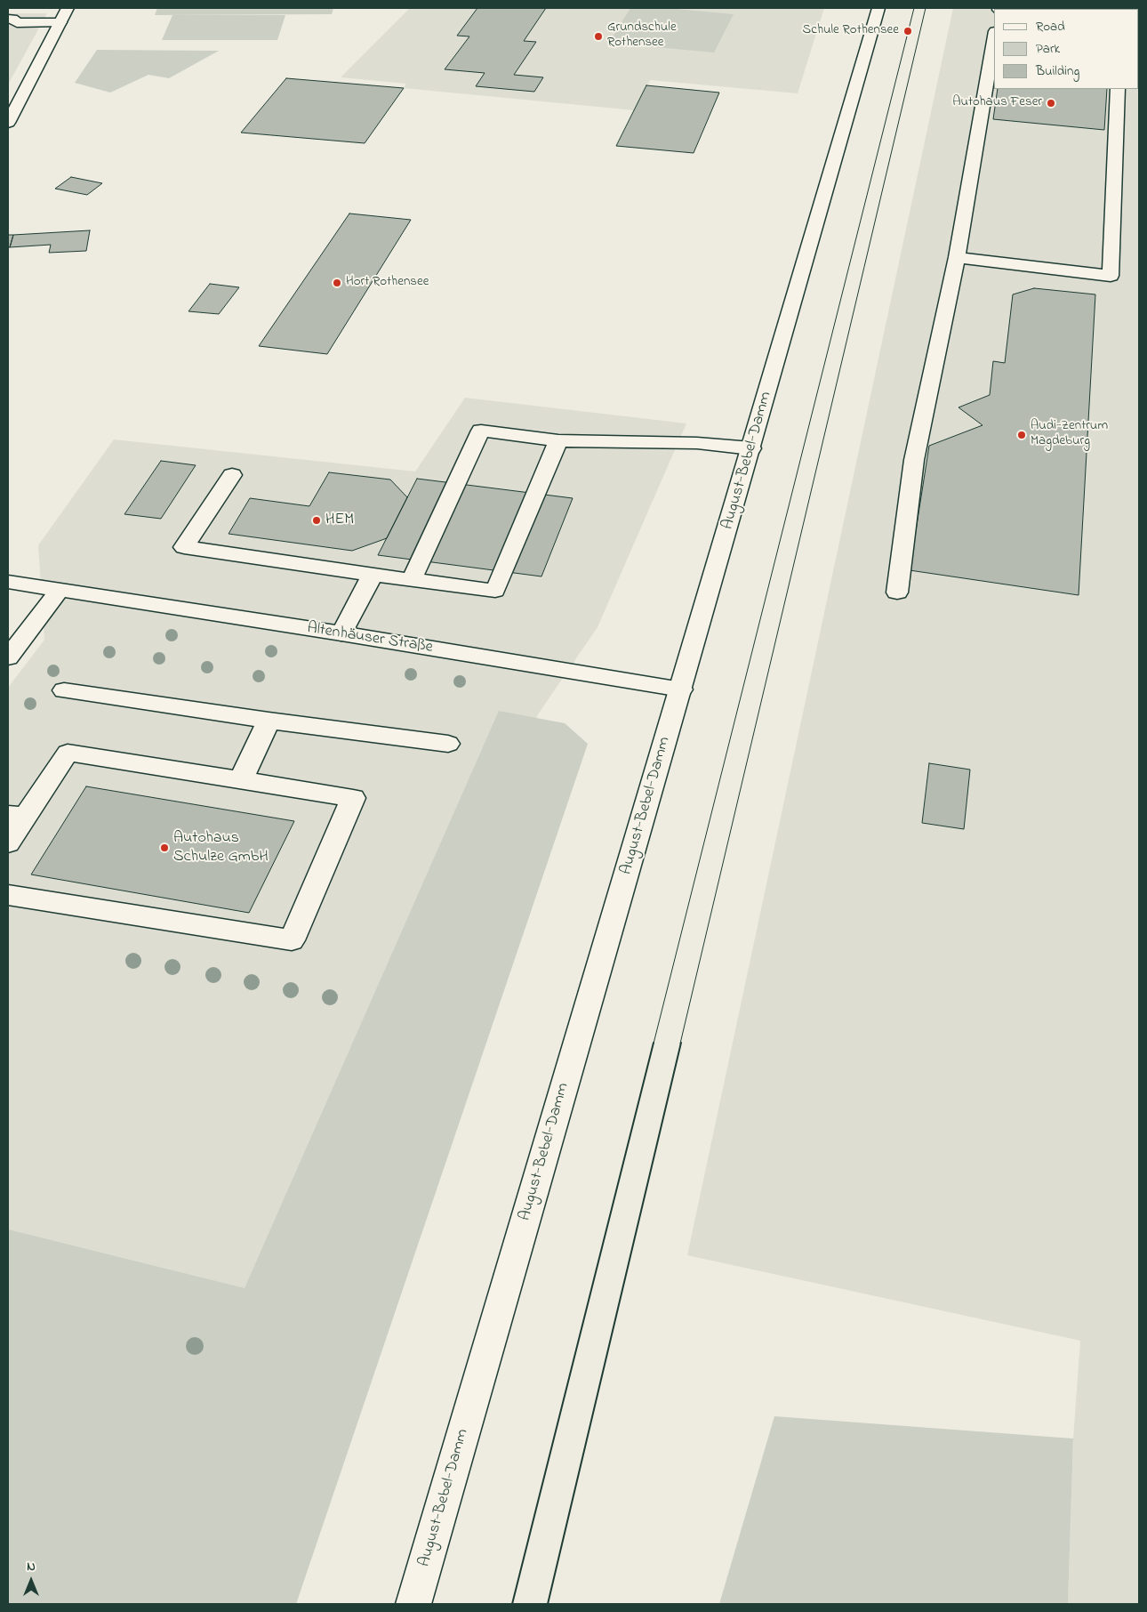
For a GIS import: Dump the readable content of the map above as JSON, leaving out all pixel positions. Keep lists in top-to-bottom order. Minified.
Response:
{"streets":{"main road":["August-Bebel-Damm","Altenhäuser Straße"]},"crossings":[["August-Bebel-Damm","Altenhäuser Straße"]],"places":["Schule Rothensee","Grundschule Rothensee","Autohaus Feser","Hort Rothensee","Audi-Zentrum Magdeburg","HEM","Autohaus Schulze GmbH"],"legend":["Road","Park","Building"],"north":"top"}
